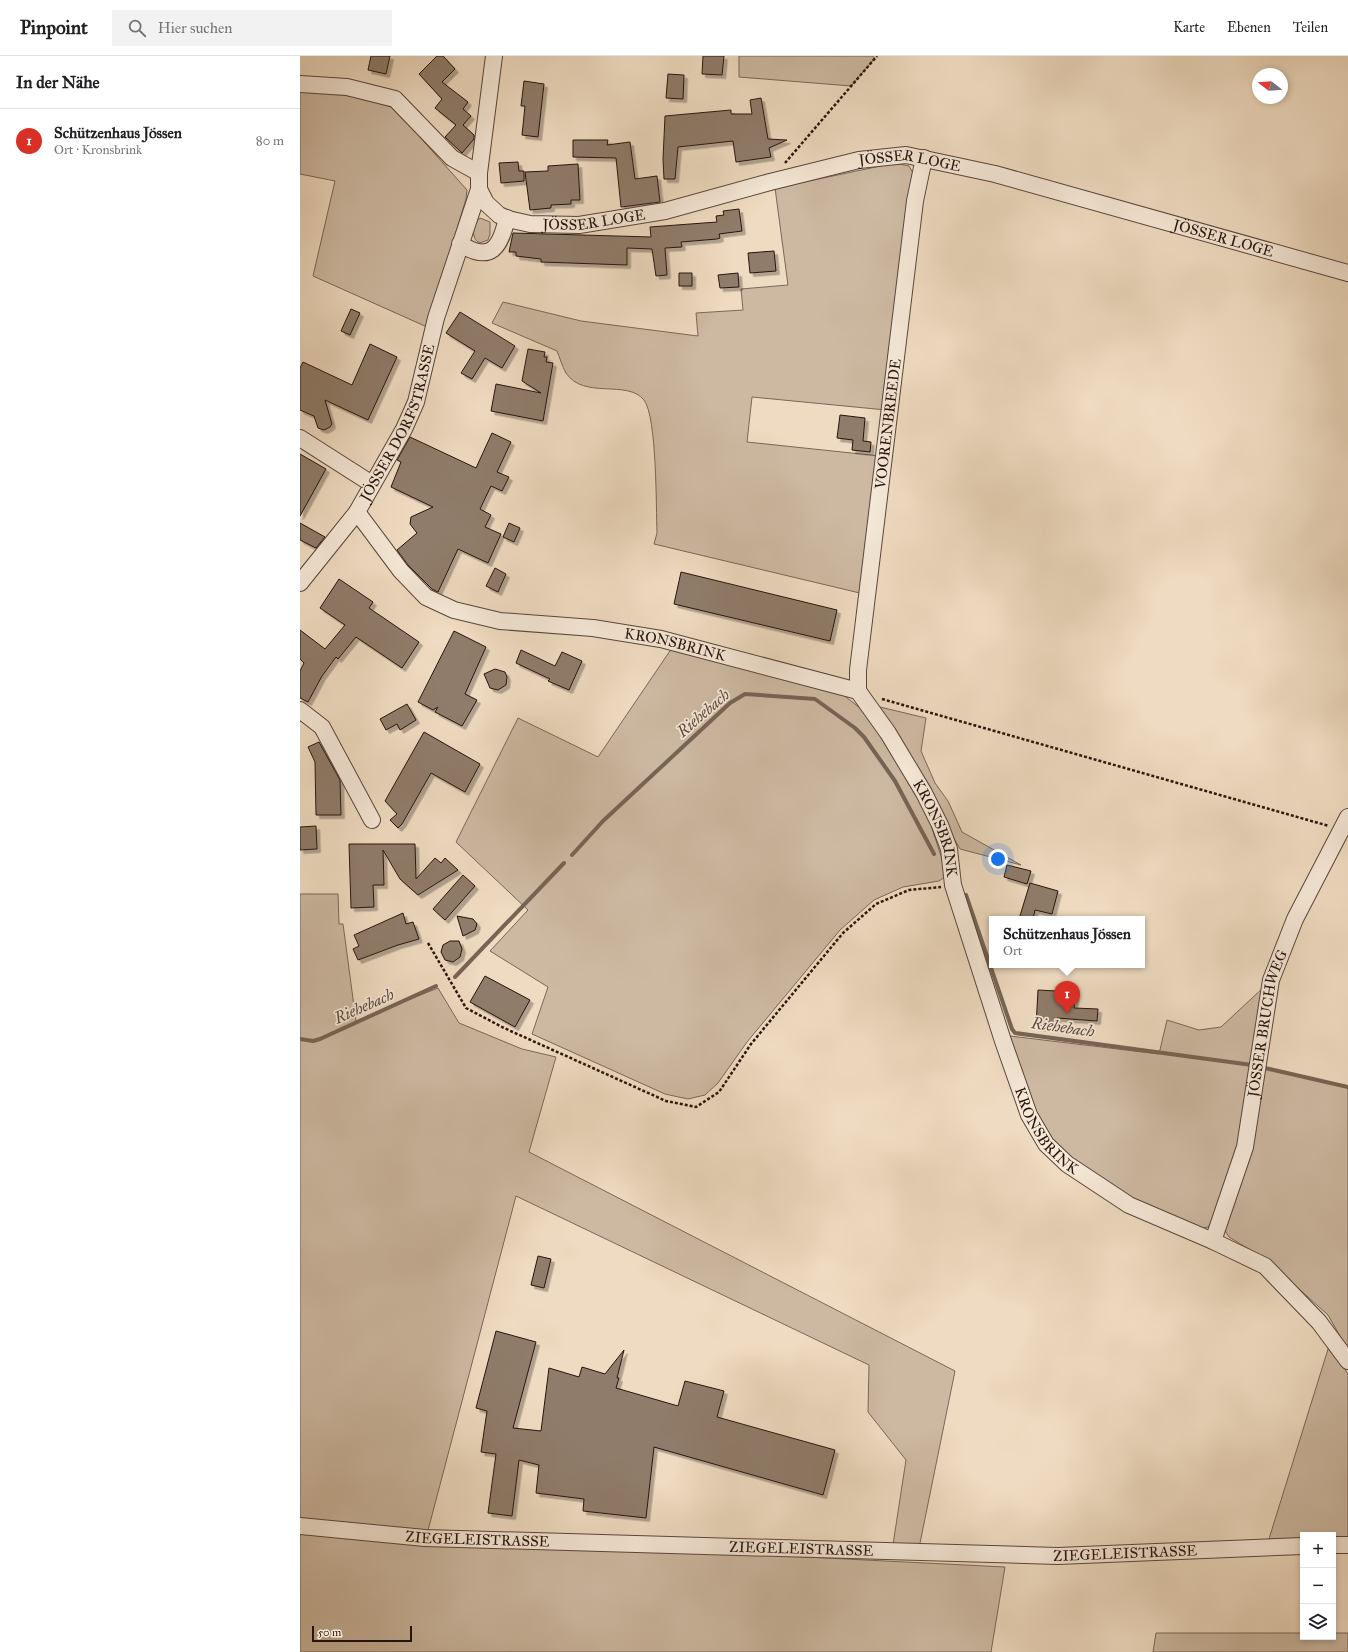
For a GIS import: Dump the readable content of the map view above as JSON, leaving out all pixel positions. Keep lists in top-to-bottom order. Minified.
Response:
{"streets":{"street":["JÖSSER LOGE","JÖSSER DORFSTRASSE","VOORENBREEDE","KRONSBRINK","JÖSSER BRUCHWEG","ZIEGELEISTRASSE"]},"crossings":[["JÖSSER LOGE","JÖSSER DORFSTRASSE"],["JÖSSER LOGE","VOORENBREEDE"],["JÖSSER DORFSTRASSE","KRONSBRINK"],["VOORENBREEDE","KRONSBRINK"],["KRONSBRINK","JÖSSER BRUCHWEG"]],"water":["Riehebach"],"scale_bar":"50 m","north":"left","page":{"header":"Pinpoint","search":"Hier suchen","nav":["Karte","Ebenen","Teilen"],"heading":"In der Nähe","list":[{"mark":"1","name":"Schützenhaus Jössen","note":"Ort · Kronsbrink","value":"80 m"}],"popup":["Schützenhaus Jössen","Ort"],"pins":"1","map_buttons":["+","−"],"scale":"50 m"}}
